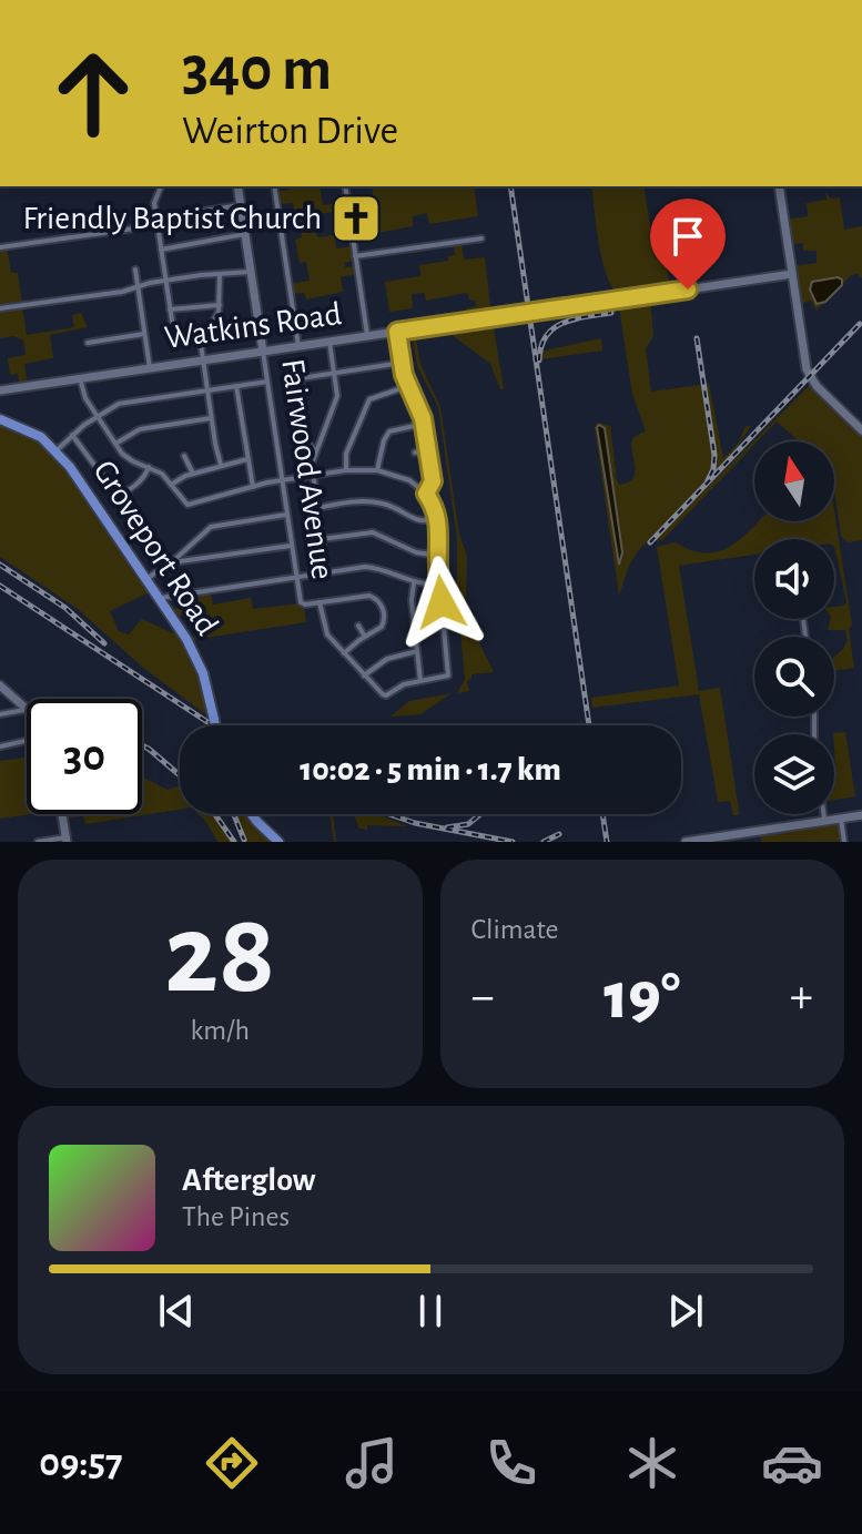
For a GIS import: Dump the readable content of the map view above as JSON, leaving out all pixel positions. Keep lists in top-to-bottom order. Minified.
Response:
{"streets":{"main road":["Groveport Road"],"street":["Watkins Road","Fairwood Avenue"]},"crossings":[["Watkins Road","Fairwood Avenue"]],"places":{"church":["Friendly Baptist Church"]},"north":"top","page":{"turn":["340 m","Weirton Drive"],"limit":"30","trip":"10:02 · 5 min · 1.7 km","tile":[["28","km/h"],"Climate"],"heat":["−","19°","+"],"song":["Afterglow","The Pines"],"tabs":"09:57"}}
